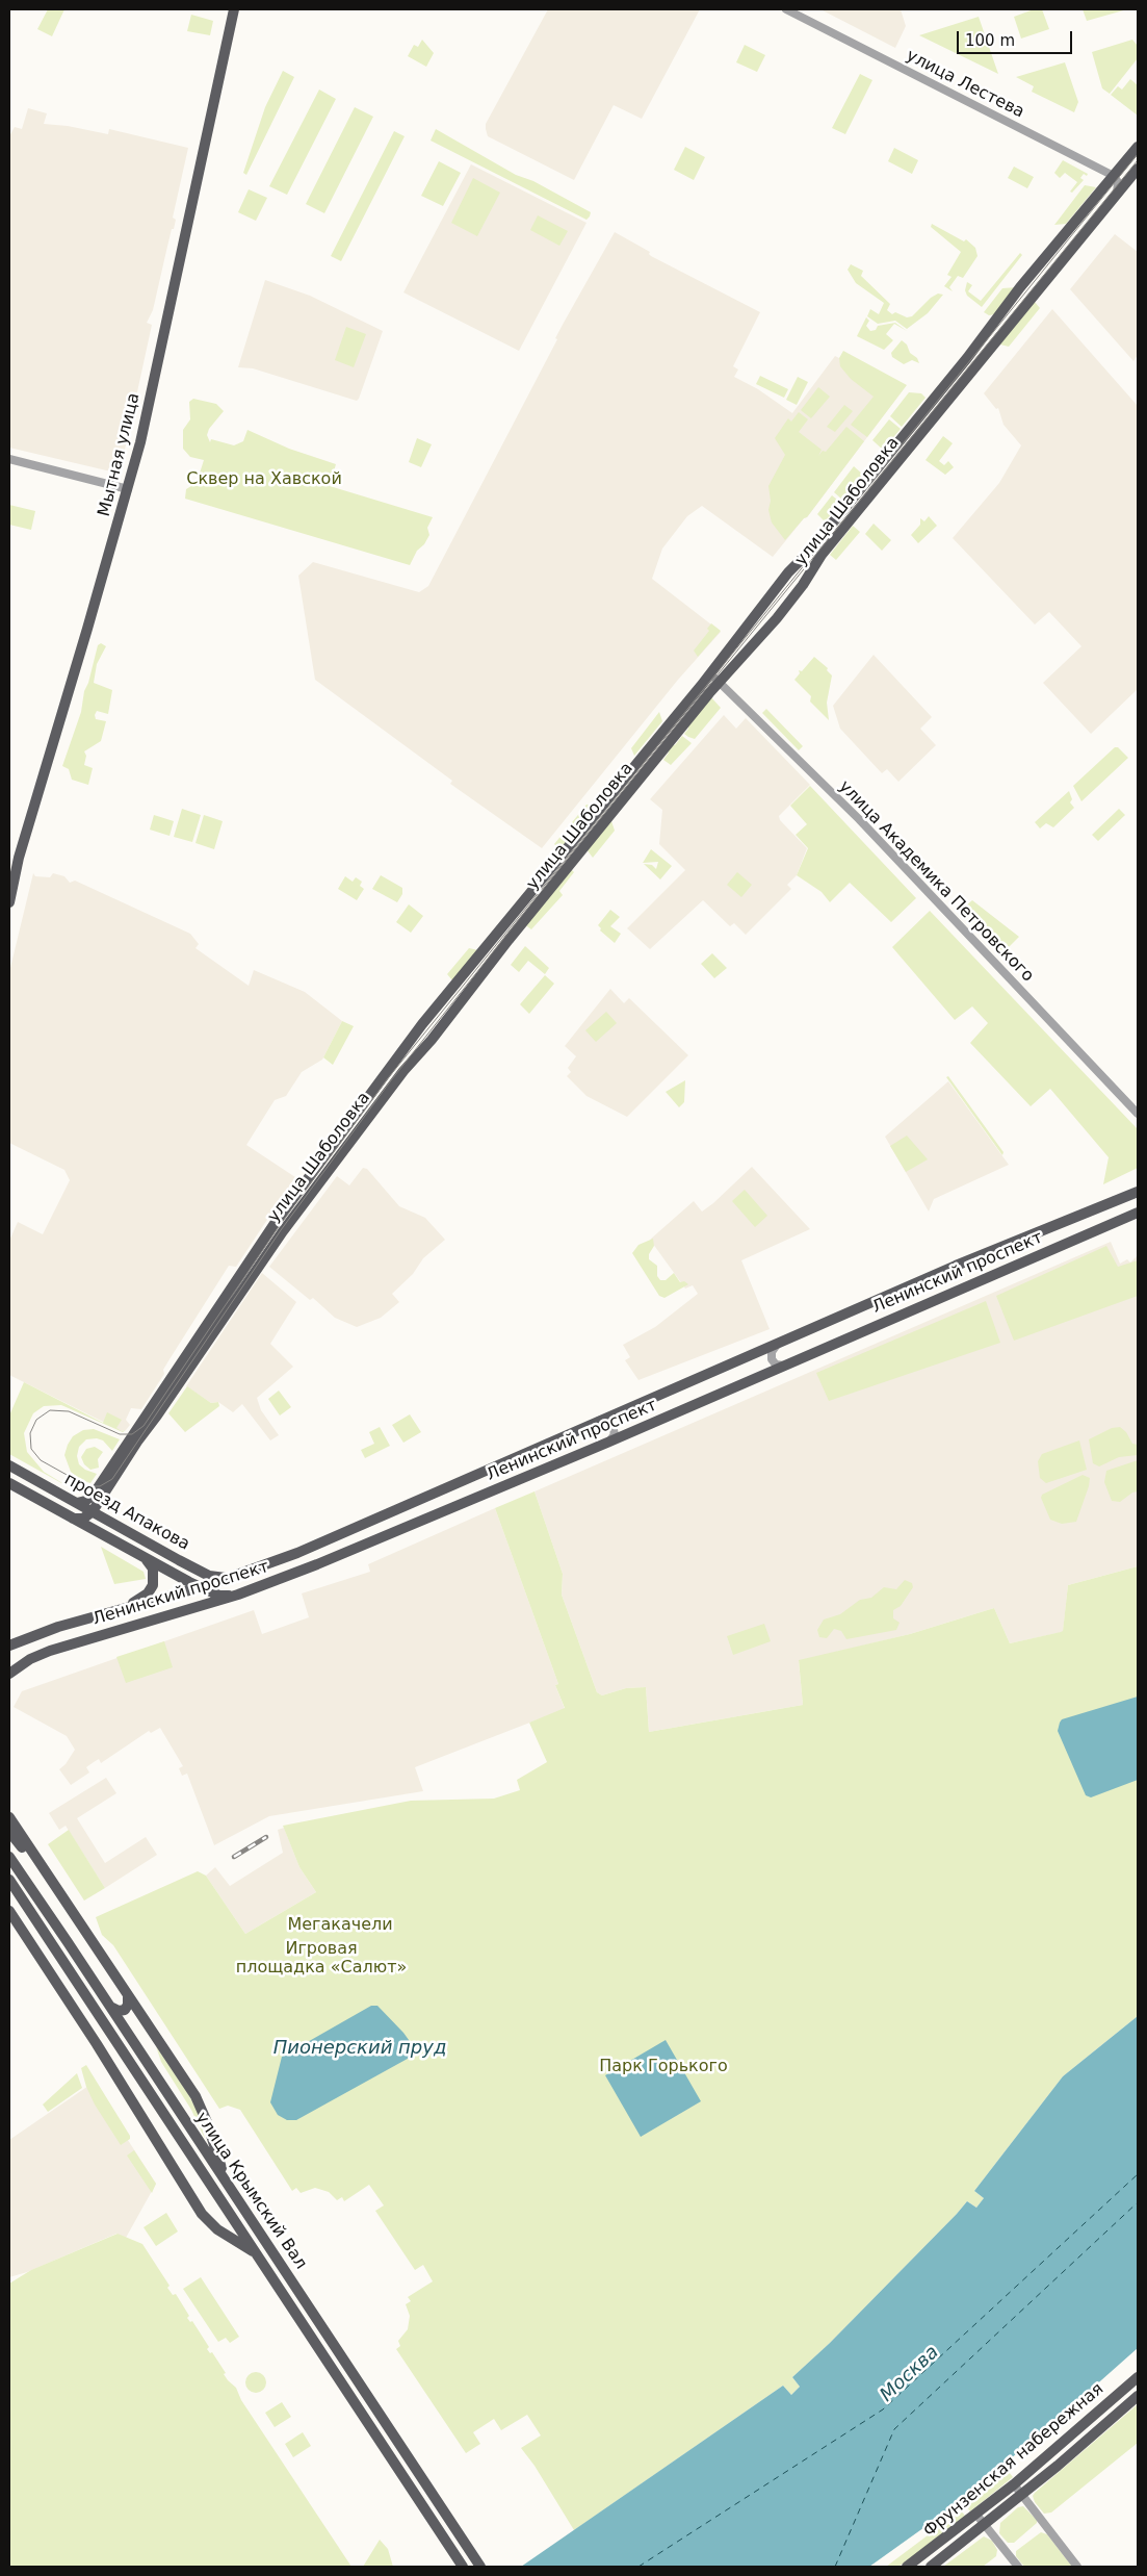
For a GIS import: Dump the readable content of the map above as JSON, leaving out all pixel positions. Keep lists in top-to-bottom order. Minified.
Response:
{"streets":{"main road":["Мытная улица","улица Шаболовка","Ленинский проспект","проезд Апакова","улица Крымский Вал","Фрунзенская набережная"],"street":["улица Лестева","улица Академика Петровского"]},"crossings":[["улица Лестева","улица Шаболовка"],["улица Шаболовка","улица Академика Петровского"],["улица Шаболовка","проезд Апакова"],["Ленинский проспект","проезд Апакова"]],"water":["Пионерский пруд","Москва"],"parks":["Сквер на Хавской","Мегакачели","Игровая площадка «Салют»","Парк Горького"],"scale_bar":"100 m"}
